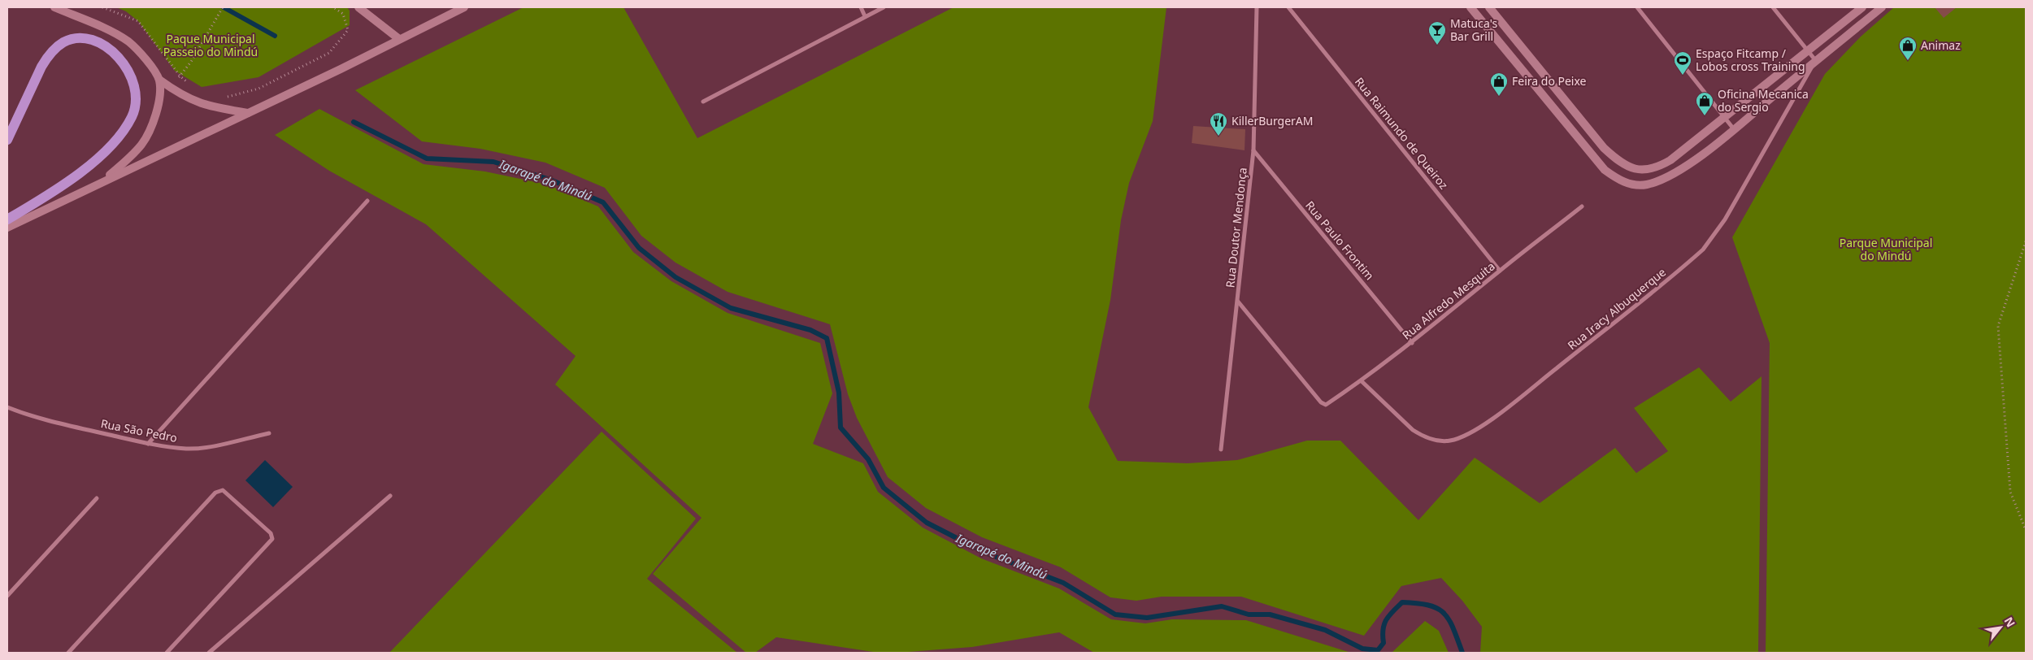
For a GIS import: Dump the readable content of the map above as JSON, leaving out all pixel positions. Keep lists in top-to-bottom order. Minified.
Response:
{"streets":{"street":["Rua Raimundo de Queiroz","Rua Doutor Mendonça","Rua Paulo Frontim","Rua Alfredo Mesquita","Rua Iracy Albuquerque","Rua São Pedro"]},"crossings":[["Rua Raimundo de Queiroz","Rua Alfredo Mesquita"],["Rua Doutor Mendonça","Rua Paulo Frontim"],["Rua Doutor Mendonça","Rua Alfredo Mesquita"],["Rua Paulo Frontim","Rua Alfredo Mesquita"],["Rua Alfredo Mesquita","Rua Iracy Albuquerque"]],"water":["Igarapé do Mindú"],"parks":["Paque Municipal Passeio do Mindú","Parque Municipal do Mindú"],"places":{"bar":["Matuca's Bar Grill"],"shop":["Animaz","Feira do Peixe","Oficina Mecanica do Sergio"],"sports":["Espaço Fitcamp / Lobos cross Training"],"restaurant":["KillerBurgerAM"]},"north":"top right"}
